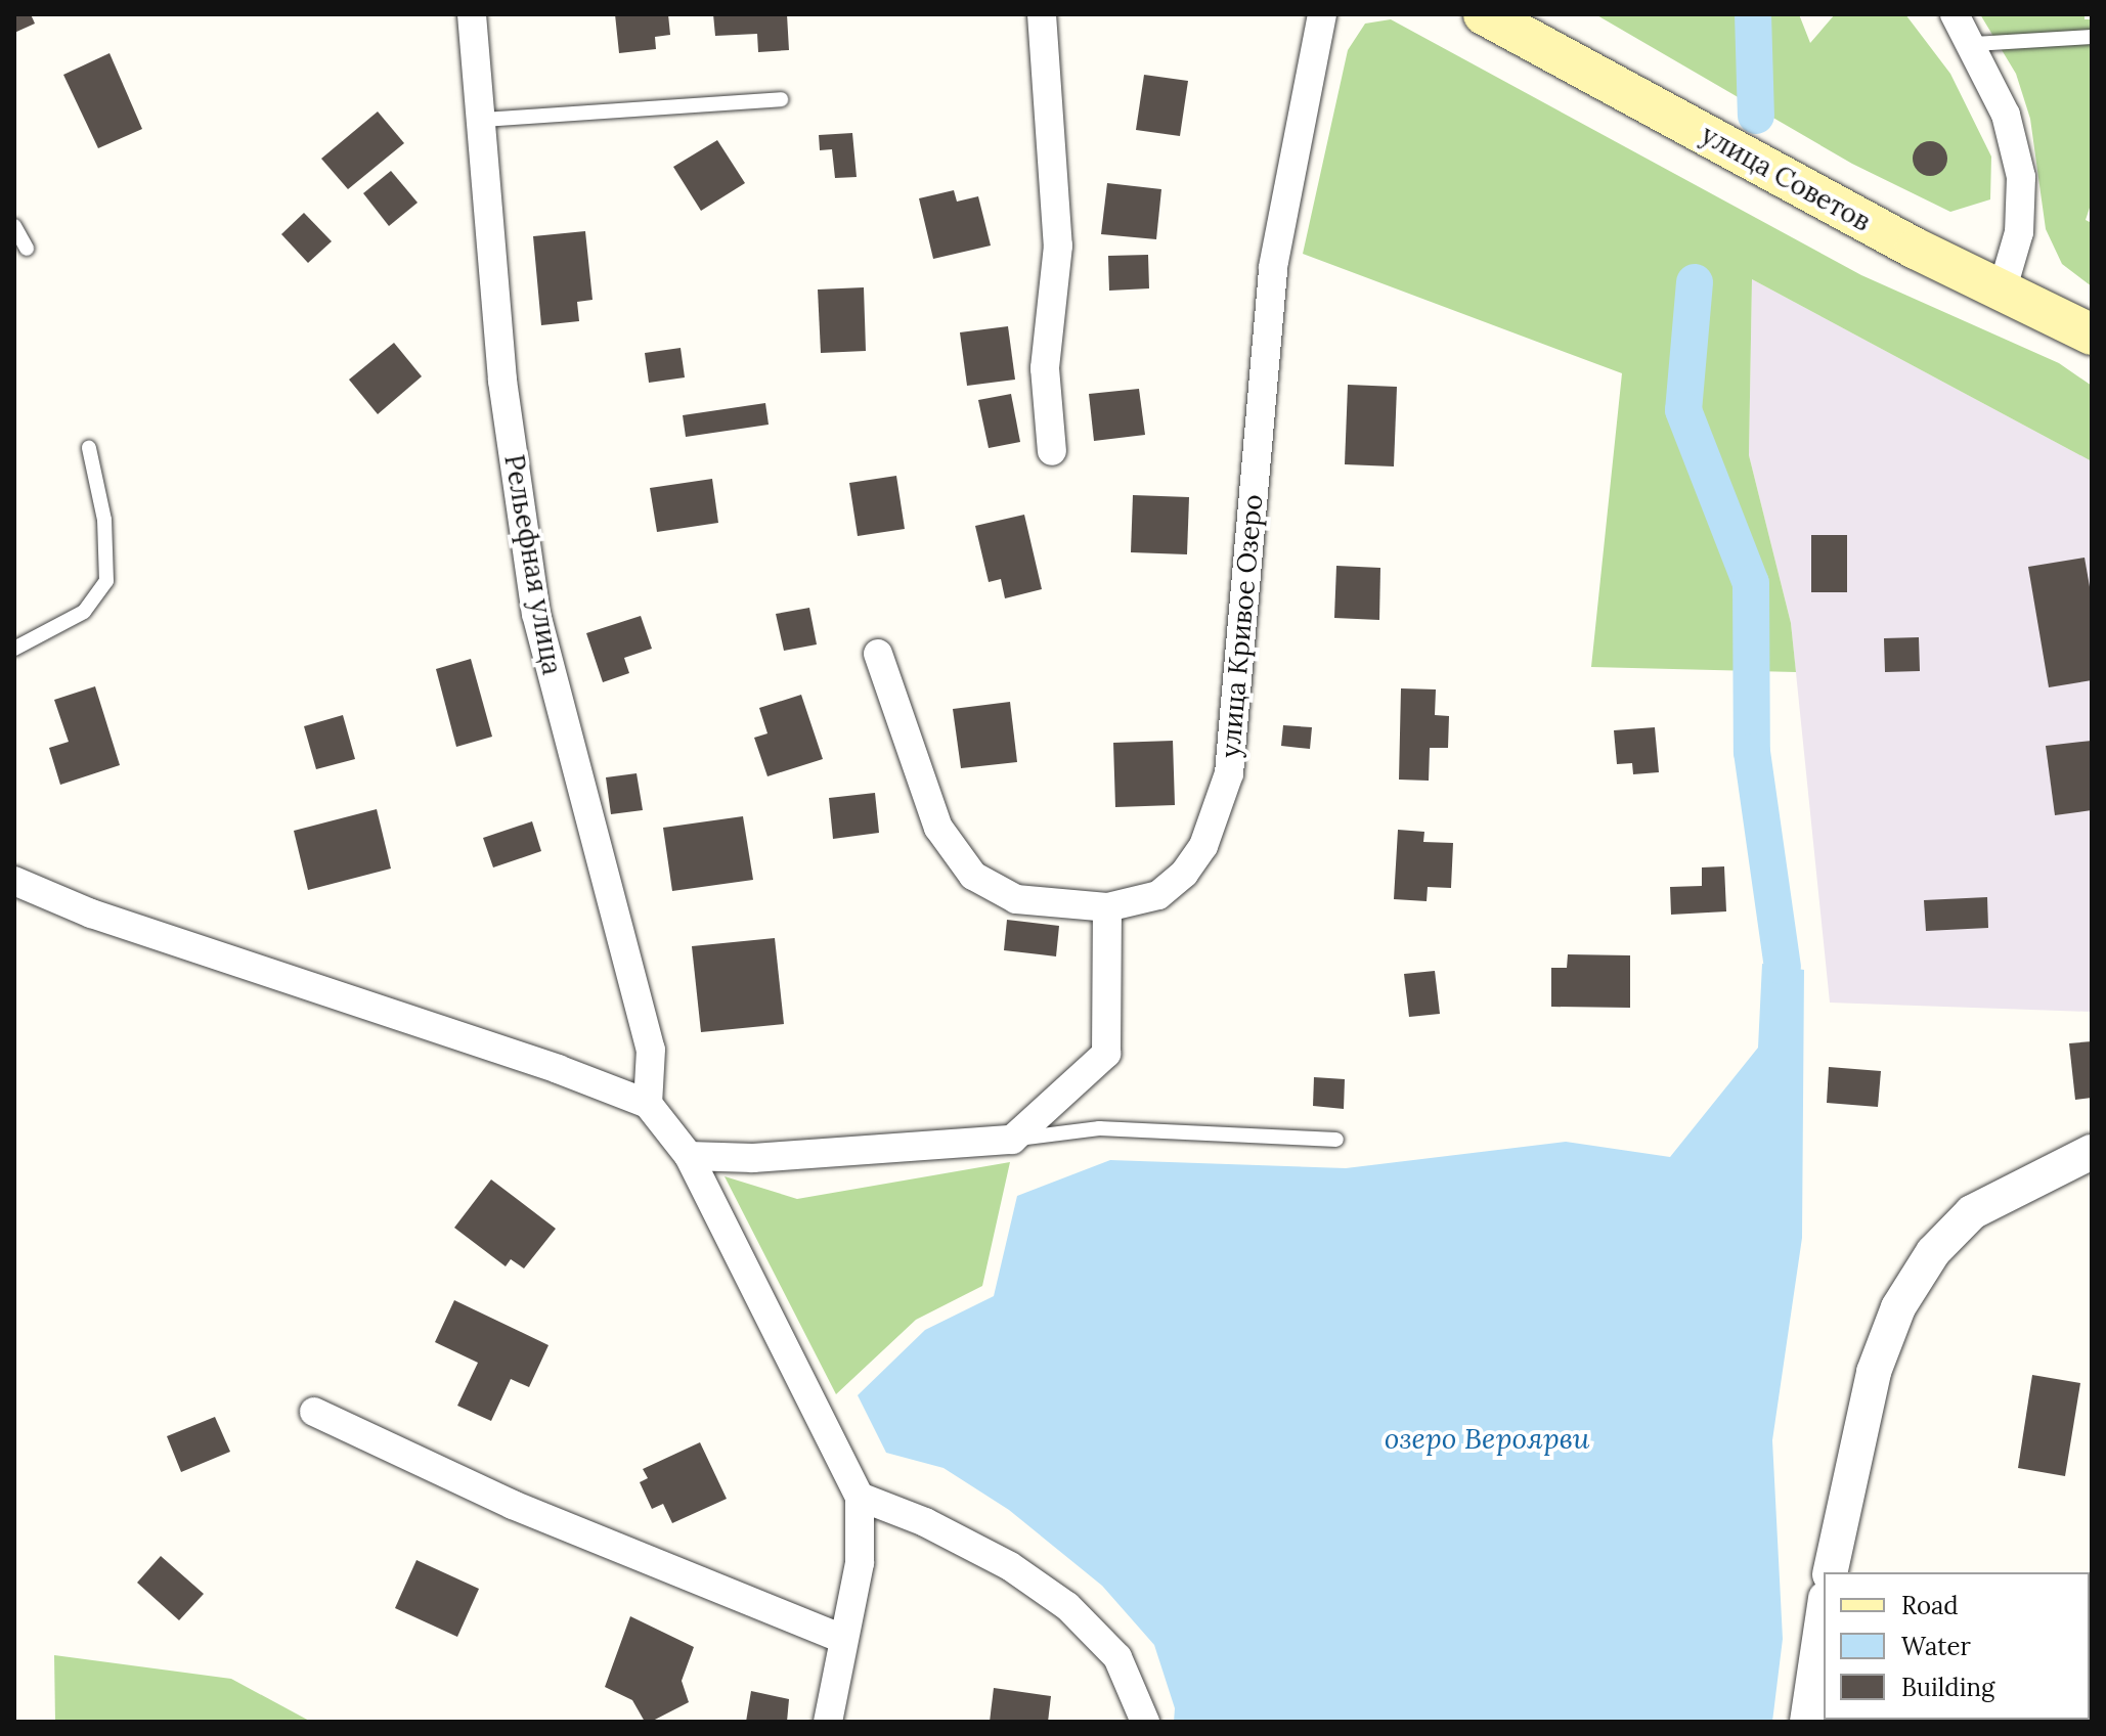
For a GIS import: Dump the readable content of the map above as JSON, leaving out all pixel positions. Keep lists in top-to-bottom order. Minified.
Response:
{"streets":{"main road":["улица Советов"],"street":["Рельефная улица","улица Кривое Озеро"]},"water":["озеро Вероярви"],"legend":["Road","Water","Building"]}
